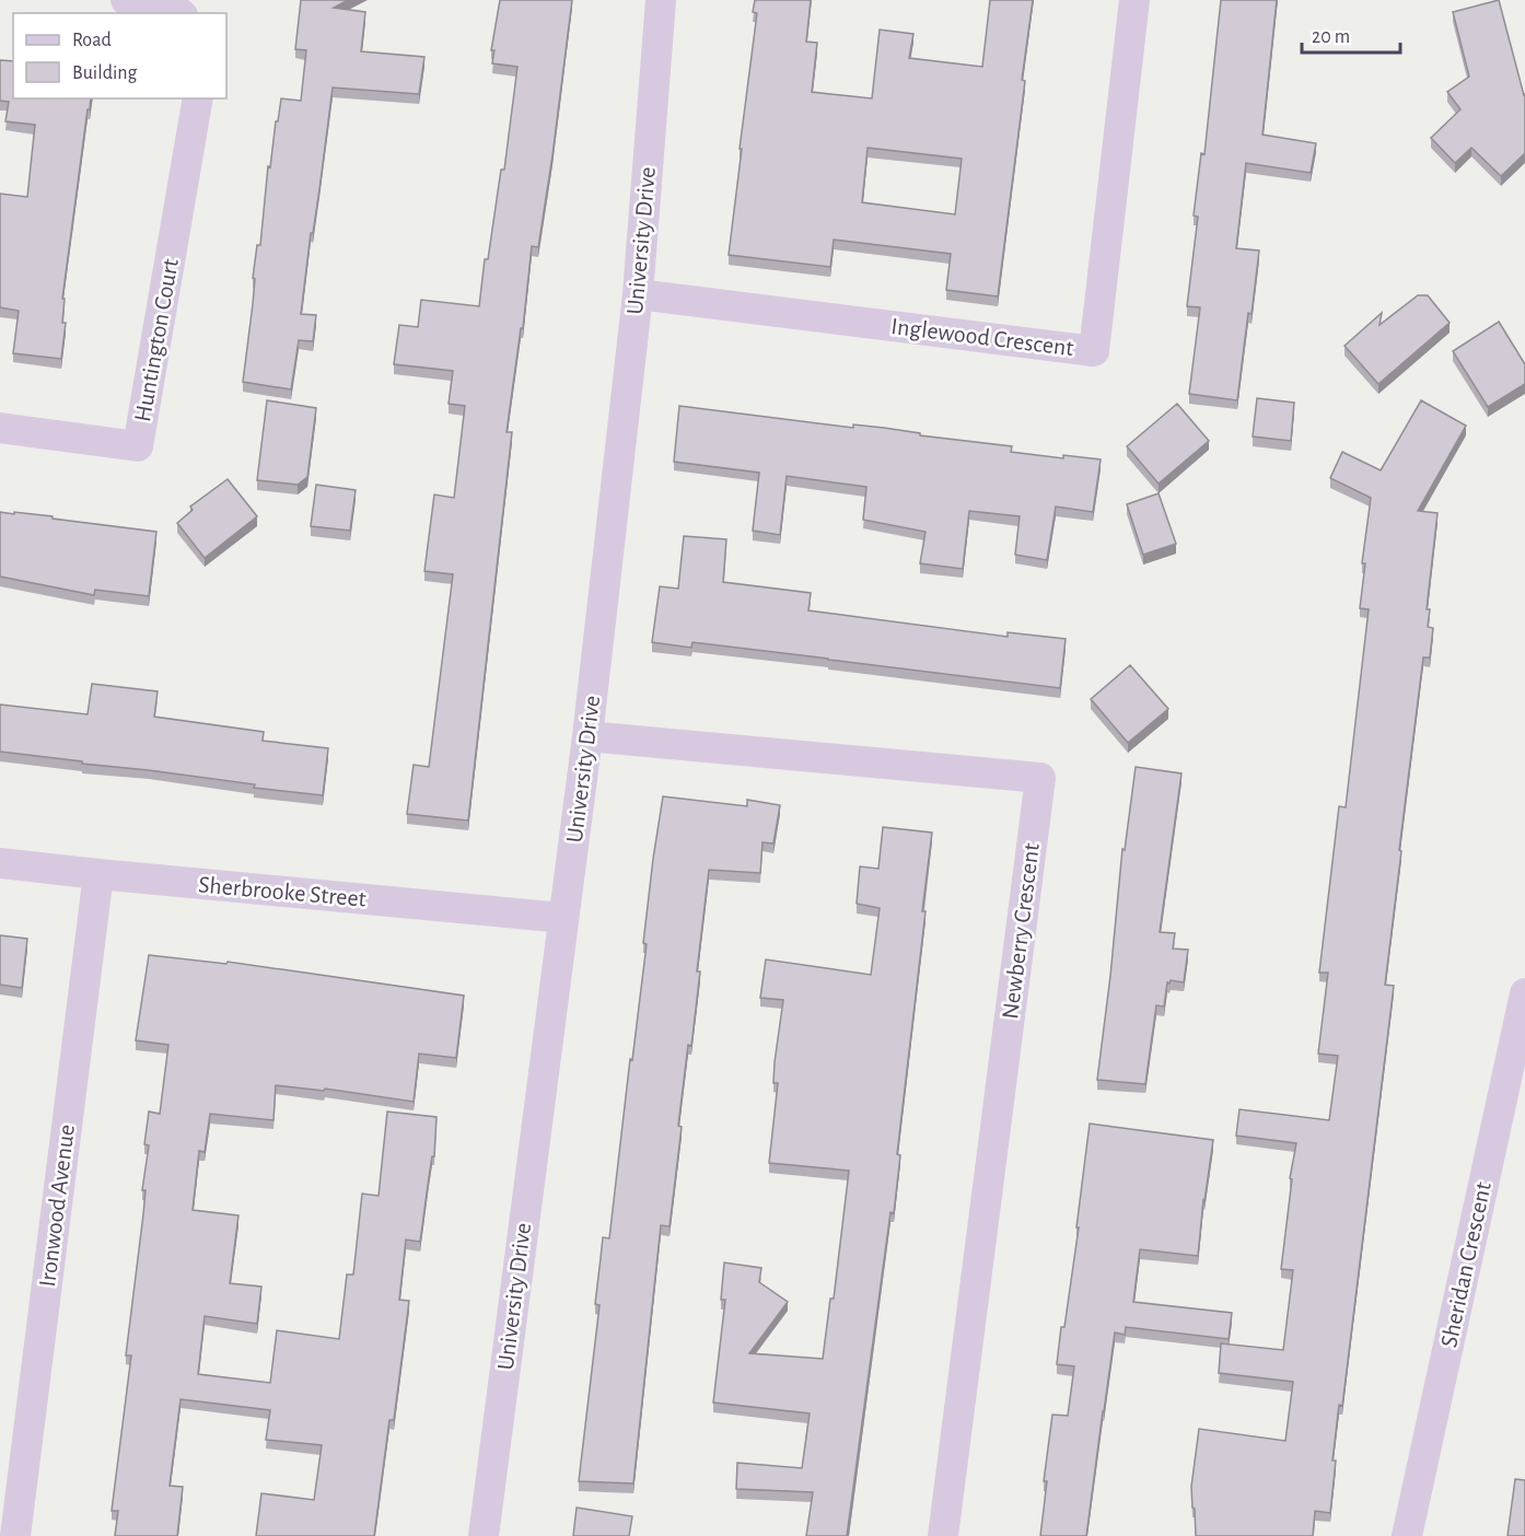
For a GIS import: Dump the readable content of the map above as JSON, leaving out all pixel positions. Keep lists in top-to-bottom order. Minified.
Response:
{"streets":{"street":["University Drive","Inglewood Crescent","Huntington Court","Sherbrooke Street","Newberry Crescent","Ironwood Avenue","Sheridan Crescent"]},"crossings":[["University Drive","Inglewood Crescent"],["University Drive","Sherbrooke Street"],["University Drive","Newberry Crescent"],["Sherbrooke Street","Ironwood Avenue"]],"legend":["Road","Building"],"scale_bar":"20 m"}
